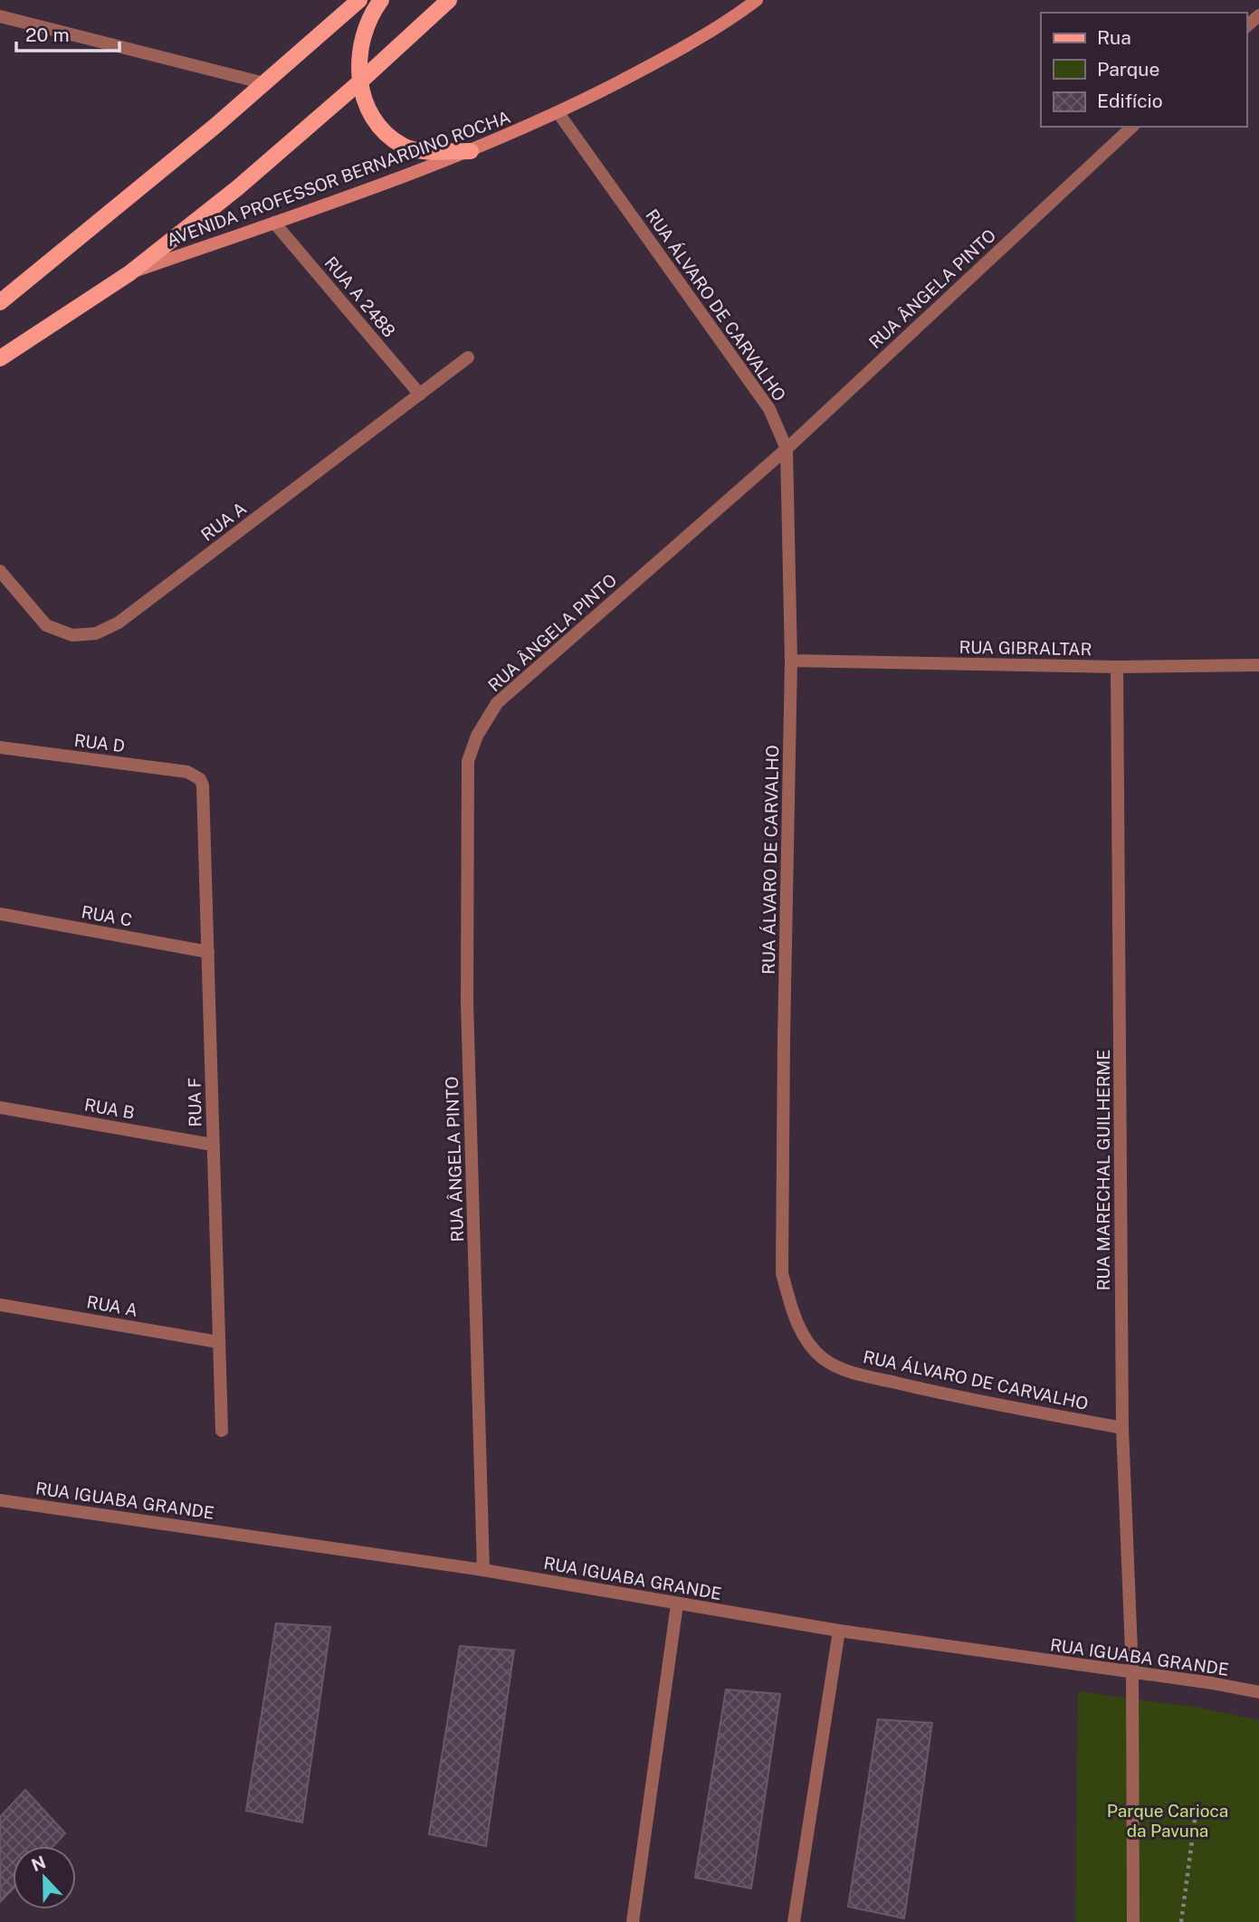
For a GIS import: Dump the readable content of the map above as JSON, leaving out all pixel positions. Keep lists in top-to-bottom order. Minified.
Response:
{"streets":{"main road":["AVENIDA PROFESSOR BERNARDINO ROCHA"],"street":["RUA ÂNGELA PINTO","RUA A 2488","RUA ÁLVARO DE CARVALHO","RUA A","RUA GIBRALTAR","RUA D","RUA C","RUA F","RUA B","RUA MARECHAL GUILHERME","RUA IGUABA GRANDE"]},"crossings":[["AVENIDA PROFESSOR BERNARDINO ROCHA","RUA A 2488"],["AVENIDA PROFESSOR BERNARDINO ROCHA","RUA ÁLVARO DE CARVALHO"],["RUA ÂNGELA PINTO","RUA ÁLVARO DE CARVALHO"],["RUA ÂNGELA PINTO","RUA IGUABA GRANDE"],["RUA A 2488","RUA A"],["RUA ÁLVARO DE CARVALHO","RUA GIBRALTAR"],["RUA ÁLVARO DE CARVALHO","RUA MARECHAL GUILHERME"],["RUA A","RUA F"],["RUA GIBRALTAR","RUA MARECHAL GUILHERME"],["RUA D","RUA F"],["RUA C","RUA F"],["RUA F","RUA B"],["RUA MARECHAL GUILHERME","RUA IGUABA GRANDE"]],"parks":["Parque Carioca da Pavuna"],"legend":["Rua","Parque","Edifício"],"scale_bar":"20 m","north":"top"}
